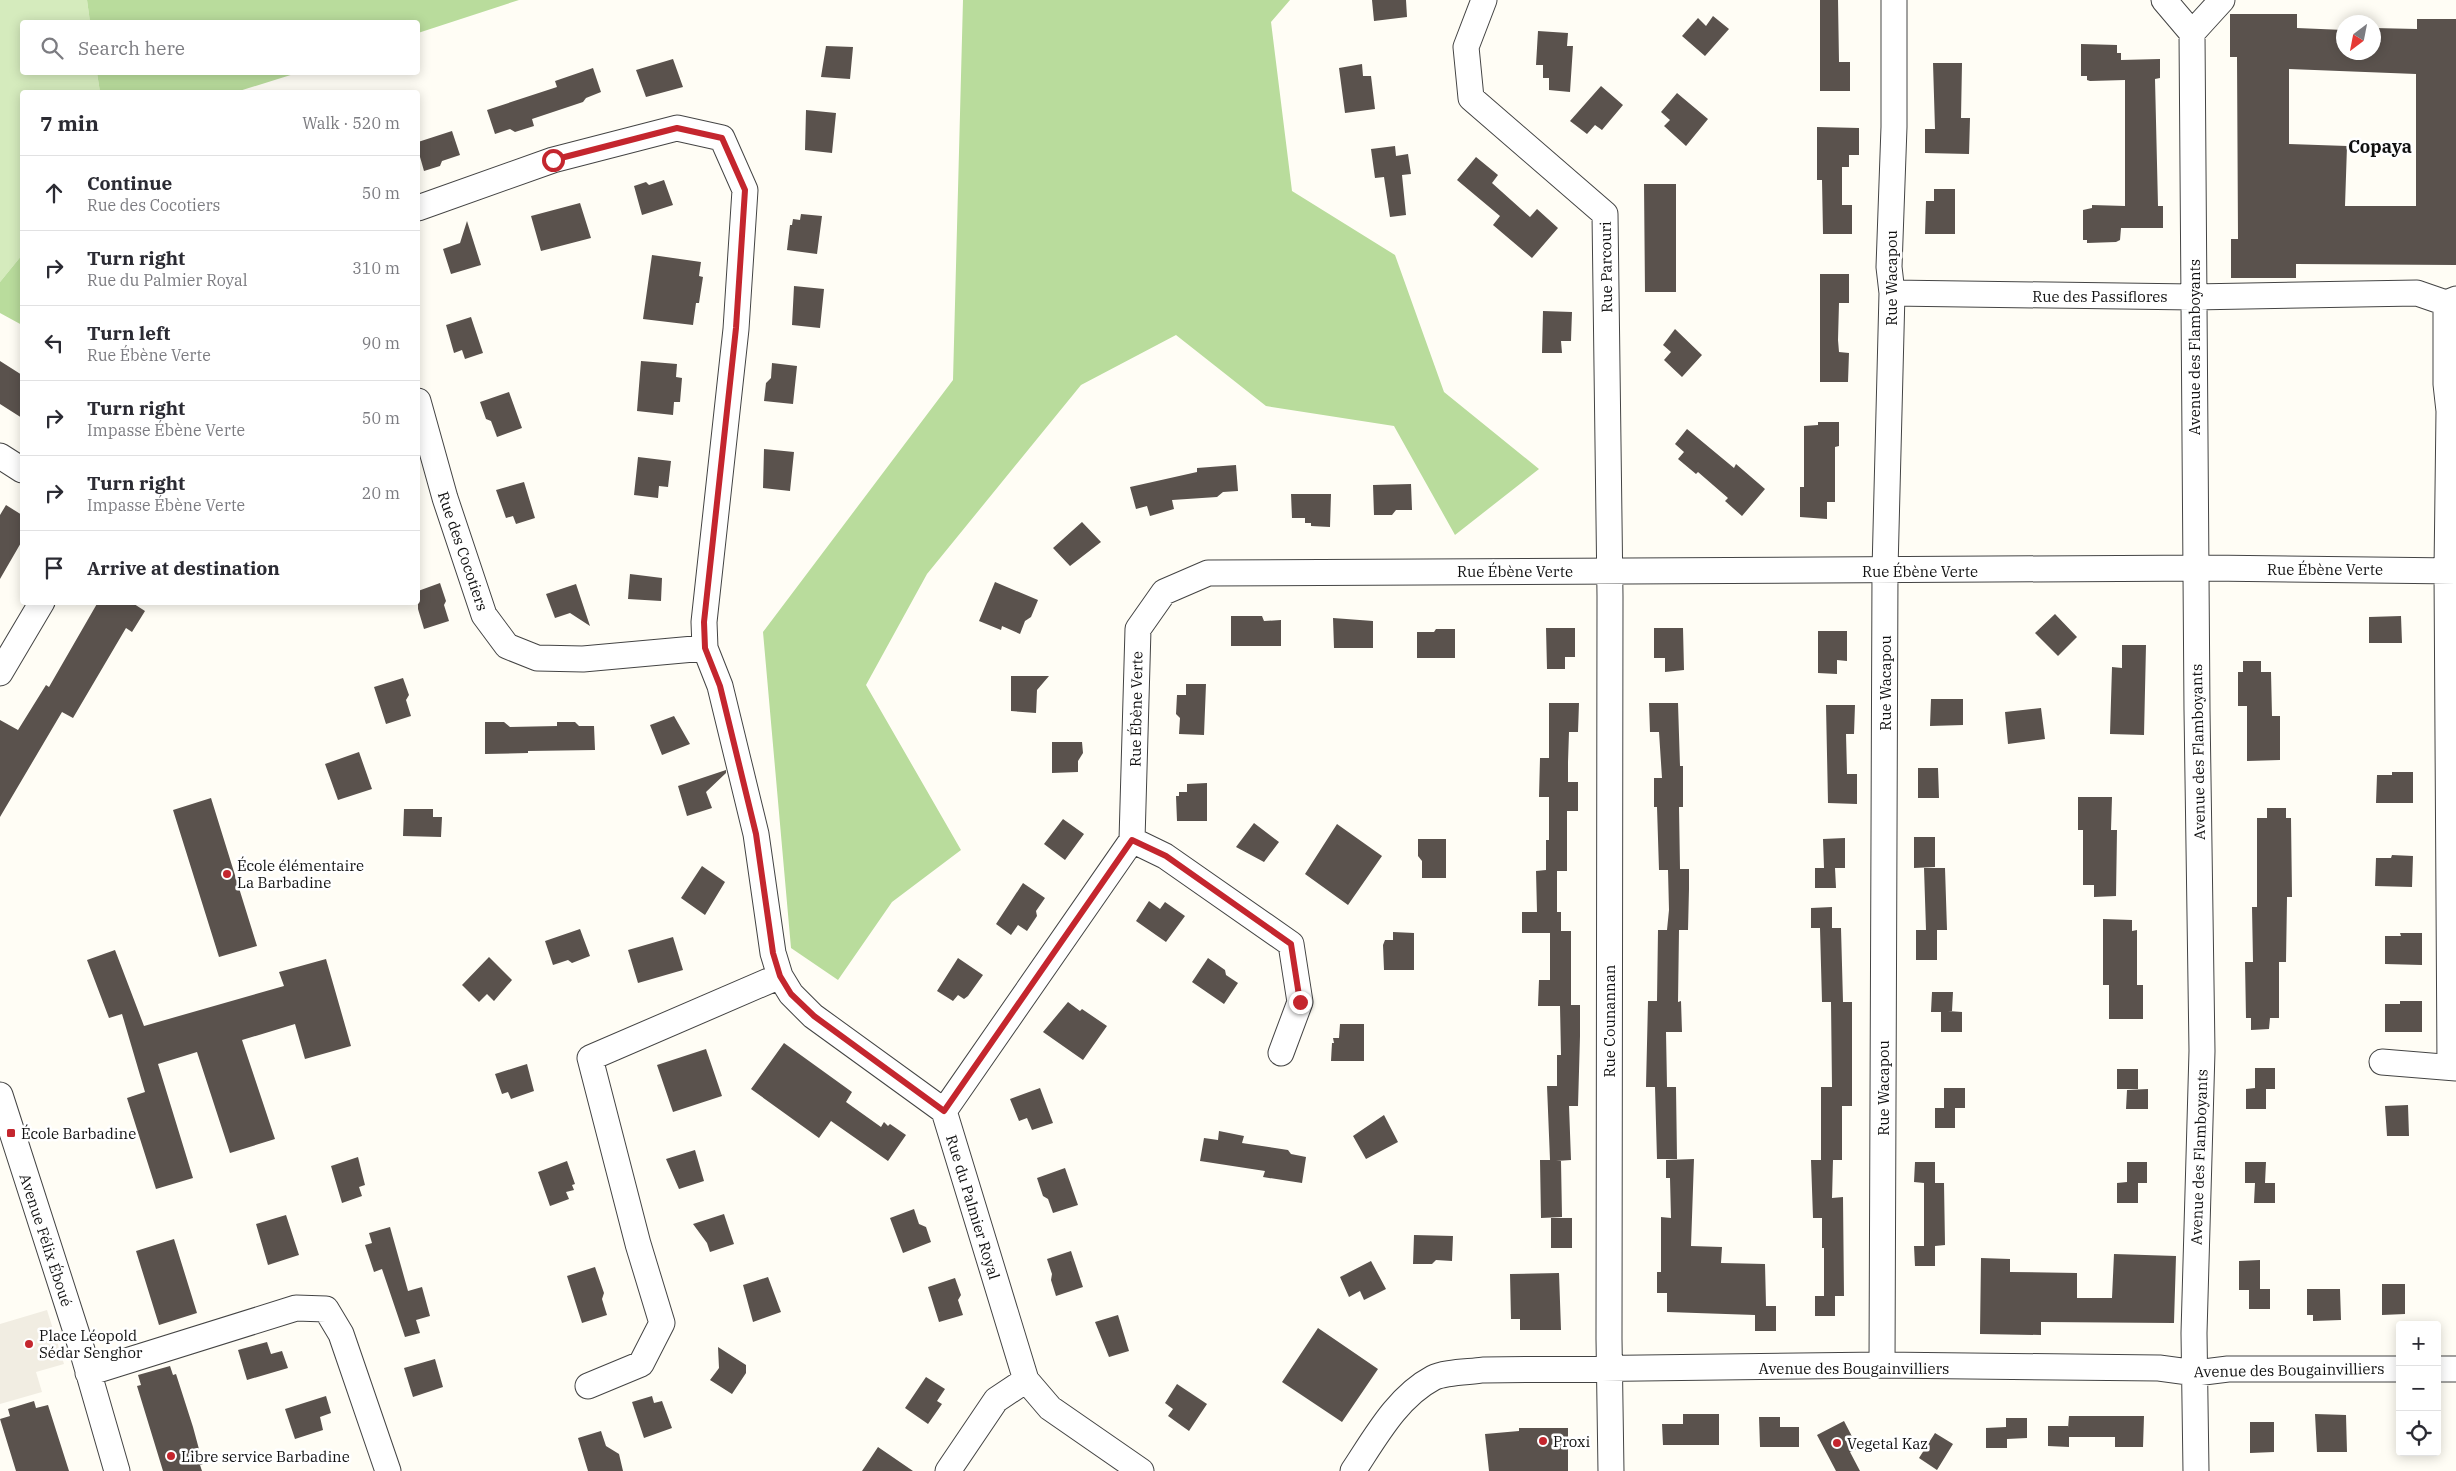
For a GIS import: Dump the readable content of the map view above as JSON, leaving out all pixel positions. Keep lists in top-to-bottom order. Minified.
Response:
{"streets":{"street":["Rue Parcouri","Rue Wacapou","Rue des Passiflores","Avenue des Flamboyants","Rue des Cocotiers","Rue Ébène Verte","Rue Counannan","Rue du Palmier Royal","Avenue Félix Éboué","Avenue des Bougainvilliers"]},"crossings":[["Rue Parcouri","Rue Ébène Verte"],["Rue Parcouri","Rue Counannan"],["Rue Wacapou","Rue des Passiflores"],["Rue Wacapou","Rue Ébène Verte"],["Rue Wacapou","Avenue des Bougainvilliers"],["Rue des Passiflores","Avenue des Flamboyants"],["Avenue des Flamboyants","Rue Ébène Verte"],["Avenue des Flamboyants","Avenue des Bougainvilliers"],["Rue Ébène Verte","Rue Counannan"],["Rue Counannan","Avenue des Bougainvilliers"]],"districts":["Copaya"],"places":{"other":["École élémentaire La Barbadine","Place Léopold Sédar Senghor","Proxi","Vegetal Kaz","Libre service Barbadine"],"transit":["École Barbadine"]},"north":"bottom left","page":{"search":"Search here","heading":["7 min","Walk · 520 m"],"list":[["Continue","Rue des Cocotiers","50 m"],["Turn right","Rue du Palmier Royal","310 m"],["Turn left","Rue Ébène Verte","90 m"],["Turn right","Impasse Ébène Verte","50 m"],["Turn right","Impasse Ébène Verte","20 m"],"Arrive at destination"],"map_buttons":["+","−"]}}
